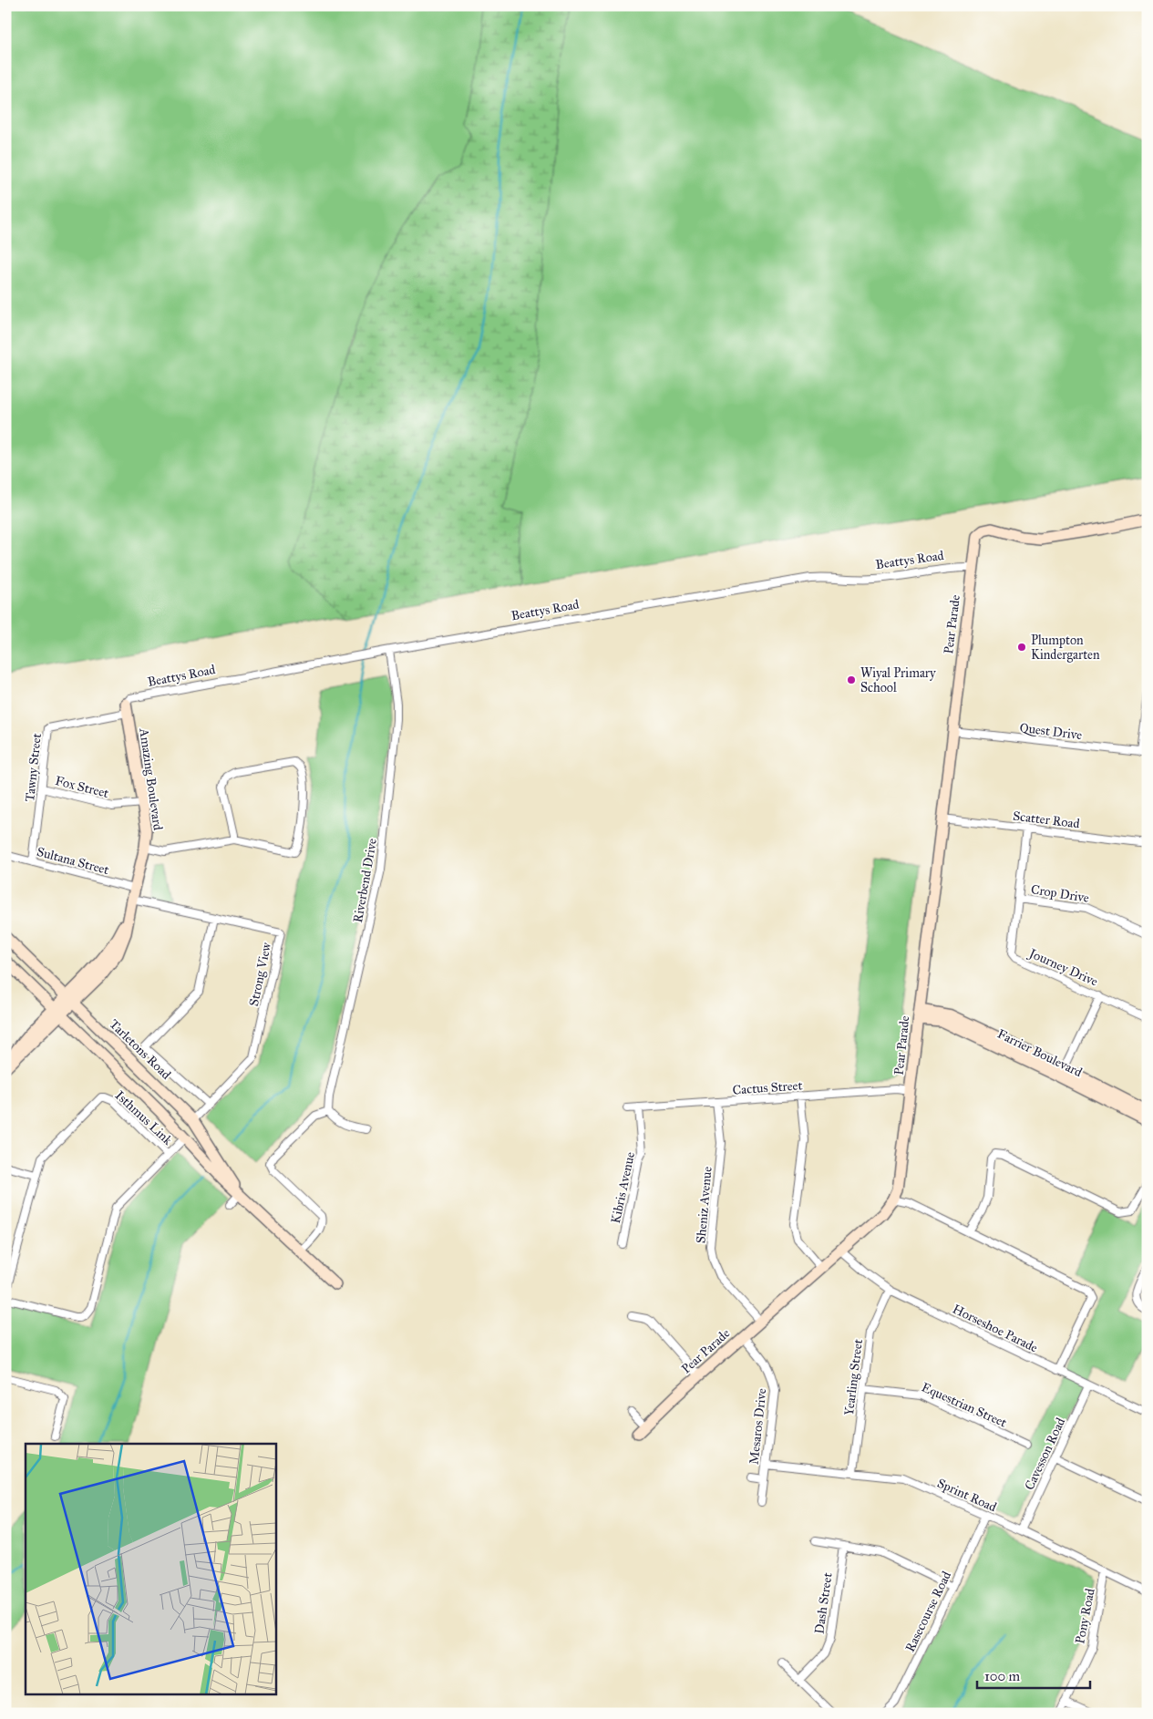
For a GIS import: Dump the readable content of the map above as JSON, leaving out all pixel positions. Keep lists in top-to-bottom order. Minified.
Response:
{"streets":{"street":["Beattys Road","Pear Parade","Quest Drive","Tawny Street","Amazing Boulevard","Fox Street","Scatter Road","Sultana Street","Riverbend Drive","Crop Drive","Journey Drive","Strong View","Tarletons Road","Farrier Boulevard","Cactus Street","Isthmus Link","Kibris Avenue","Sheniz Avenue","Horseshoe Parade","Yearling Street","Equestrian Street","Mesaros Drive","Cavesson Road","Sprint Road","Dash Street","Rasecourse Road","Pony Road"]},"crossings":[["Beattys Road","Pear Parade"],["Beattys Road","Tawny Street"],["Beattys Road","Amazing Boulevard"],["Beattys Road","Riverbend Drive"],["Pear Parade","Quest Drive"],["Pear Parade","Scatter Road"],["Pear Parade","Farrier Boulevard"],["Pear Parade","Cactus Street"],["Pear Parade","Sheniz Avenue"],["Pear Parade","Horseshoe Parade"],["Pear Parade","Mesaros Drive"],["Tawny Street","Amazing Boulevard"],["Tawny Street","Fox Street"],["Tawny Street","Sultana Street"],["Amazing Boulevard","Fox Street"],["Amazing Boulevard","Sultana Street"],["Amazing Boulevard","Strong View"],["Amazing Boulevard","Tarletons Road"],["Scatter Road","Journey Drive"],["Crop Drive","Journey Drive"],["Strong View","Tarletons Road"],["Cactus Street","Kibris Avenue"],["Cactus Street","Sheniz Avenue"],["Horseshoe Parade","Yearling Street"],["Horseshoe Parade","Cavesson Road"],["Yearling Street","Equestrian Street"],["Yearling Street","Sprint Road"],["Mesaros Drive","Sprint Road"],["Cavesson Road","Sprint Road"],["Sprint Road","Rasecourse Road"],["Sprint Road","Pony Road"]],"places":["Plumpton Kindergarten","Wiyal Primary School"],"scale_bar":"100 m"}
